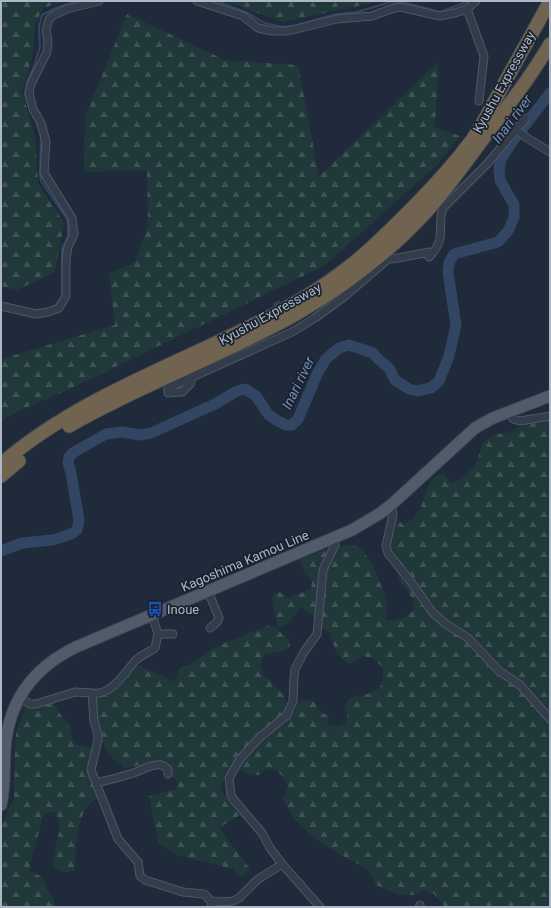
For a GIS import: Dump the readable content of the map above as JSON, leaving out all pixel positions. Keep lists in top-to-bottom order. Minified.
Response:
{"streets":{"highway":["Kyushu Expressway"],"main road":["Kagoshima Kamou Line"]},"water":["Inari river"],"places":{"bus stop":["Inoue"]}}
